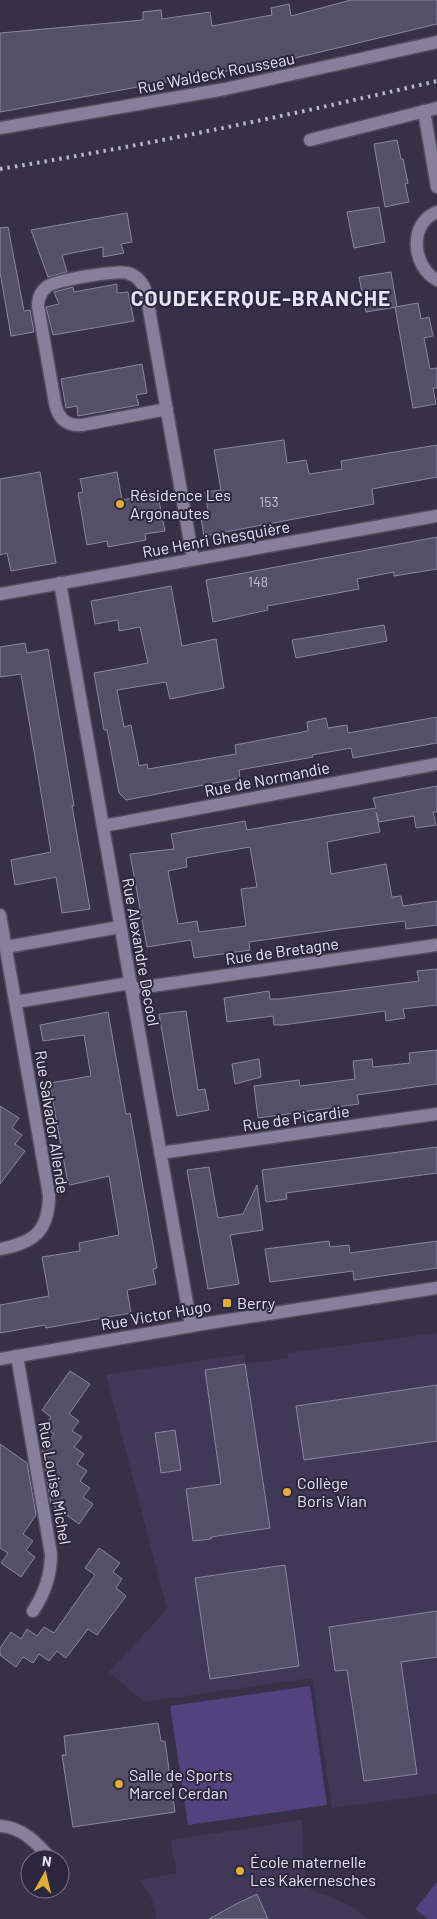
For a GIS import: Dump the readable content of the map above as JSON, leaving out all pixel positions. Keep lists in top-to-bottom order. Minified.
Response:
{"streets":{"street":["Rue Waldeck Rousseau","Rue Henri Ghesquière","Rue de Normandie","Rue de Bretagne","Rue Alexandre Decool","Rue de Picardie","Rue Salvador Allende","Rue Victor Hugo","Rue Louise Michel"]},"crossings":[["Rue Henri Ghesquière","Rue Alexandre Decool"],["Rue de Normandie","Rue Alexandre Decool"],["Rue de Bretagne","Rue Alexandre Decool"],["Rue Alexandre Decool","Rue de Picardie"],["Rue Alexandre Decool","Rue Victor Hugo"],["Rue Victor Hugo","Rue Louise Michel"]],"districts":["COUDEKERQUE-BRANCHE"],"places":{"other":["Résidence Les Argonautes","Collège Boris Vian","Salle de Sports Marcel Cerdan","École maternelle Les Kakernesches"],"transit":["Berry"]},"house_numbers":["153","148"],"north":"top"}
